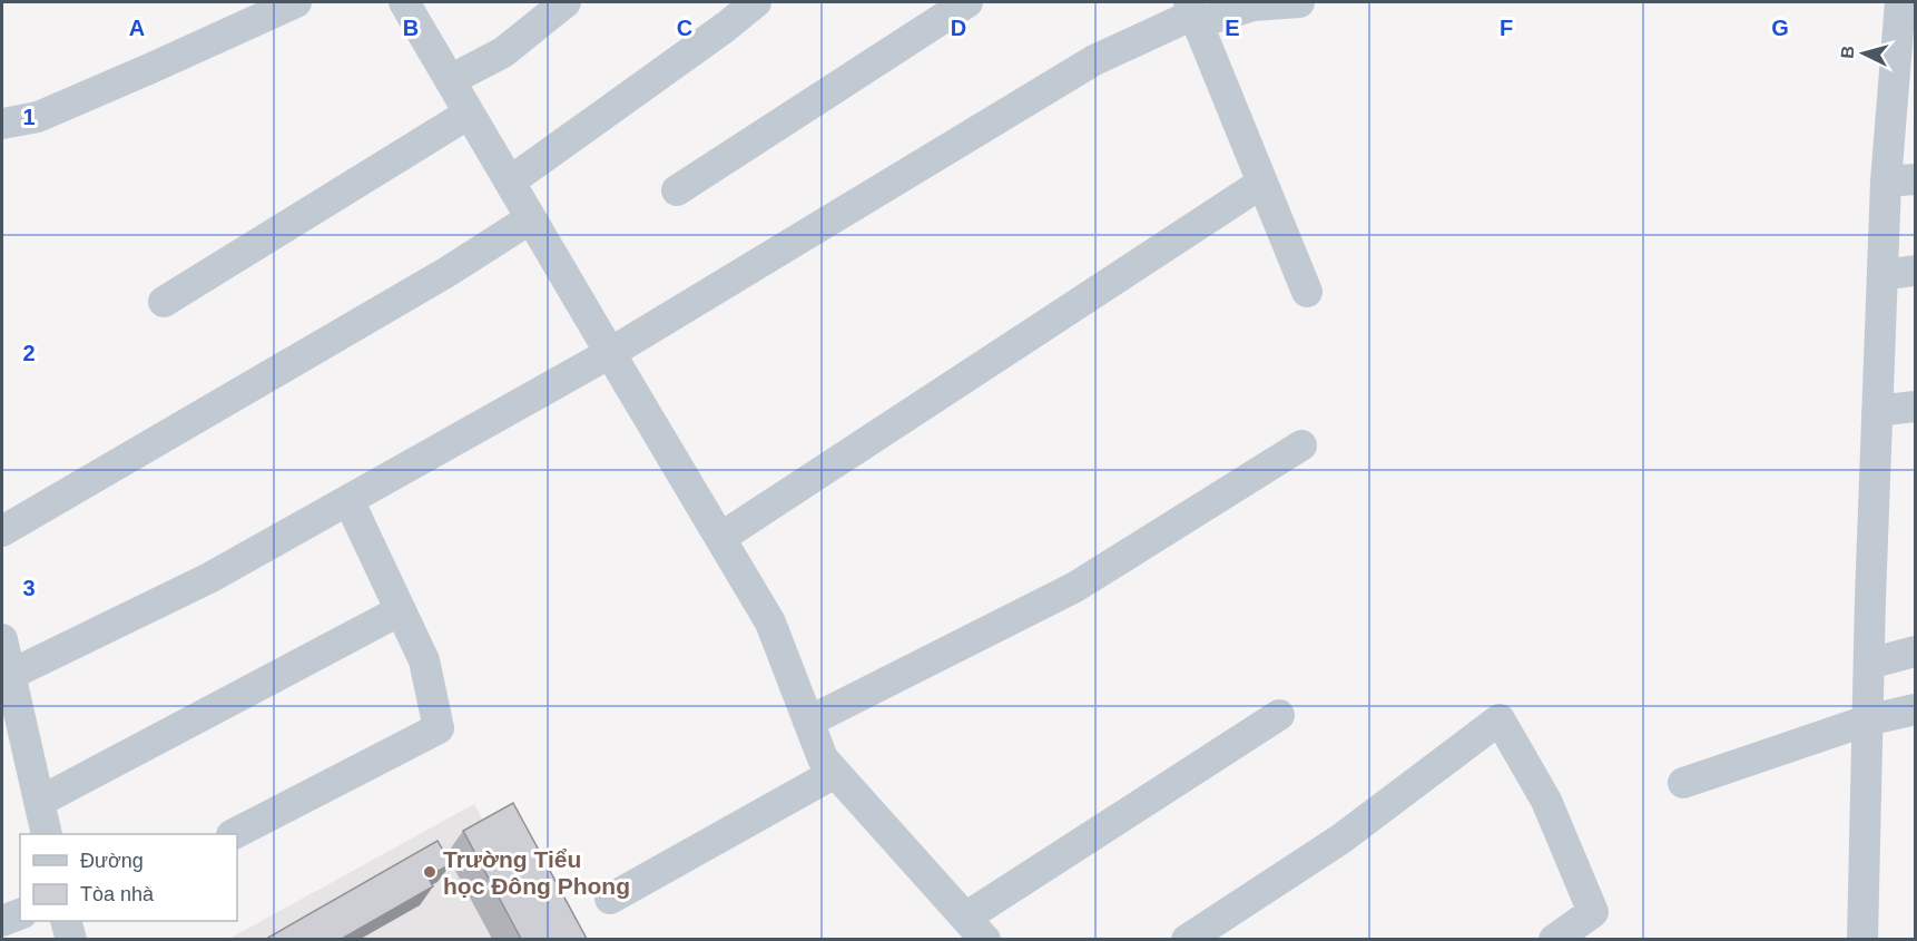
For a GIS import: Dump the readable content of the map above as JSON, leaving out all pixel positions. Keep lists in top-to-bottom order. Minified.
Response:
{"places":["Trường Tiểu học Đông Phong"],"legend":["Đường","Tòa nhà"],"north":"left","grid":{"columns":["A","B","C","D","E","F","G"],"rows":["1","2","3"]}}
